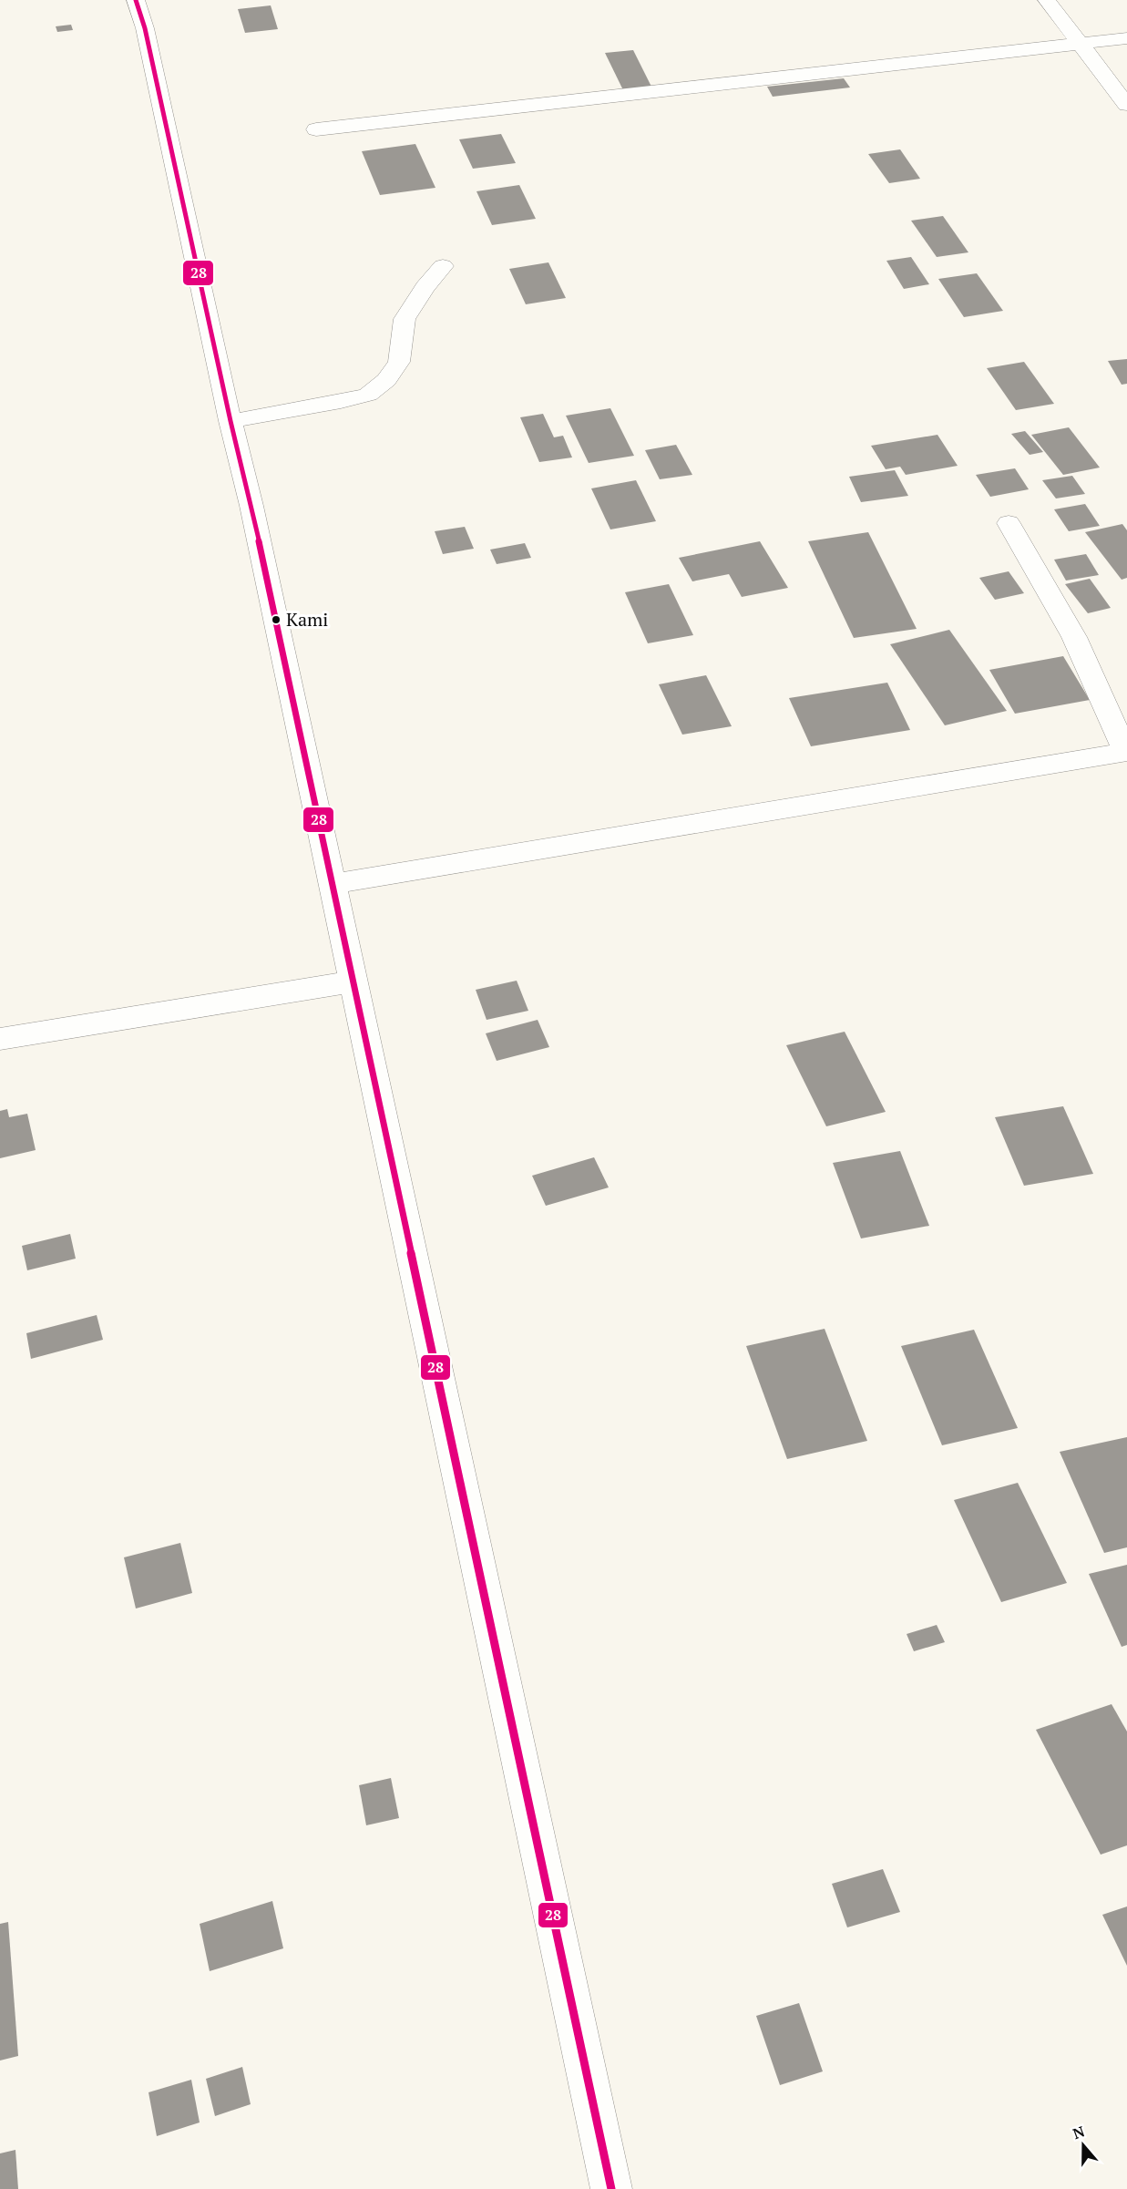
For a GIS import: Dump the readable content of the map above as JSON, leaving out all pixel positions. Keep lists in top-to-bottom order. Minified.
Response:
{"places":["Kami"],"lines":["transit line 28"],"north":"top"}
